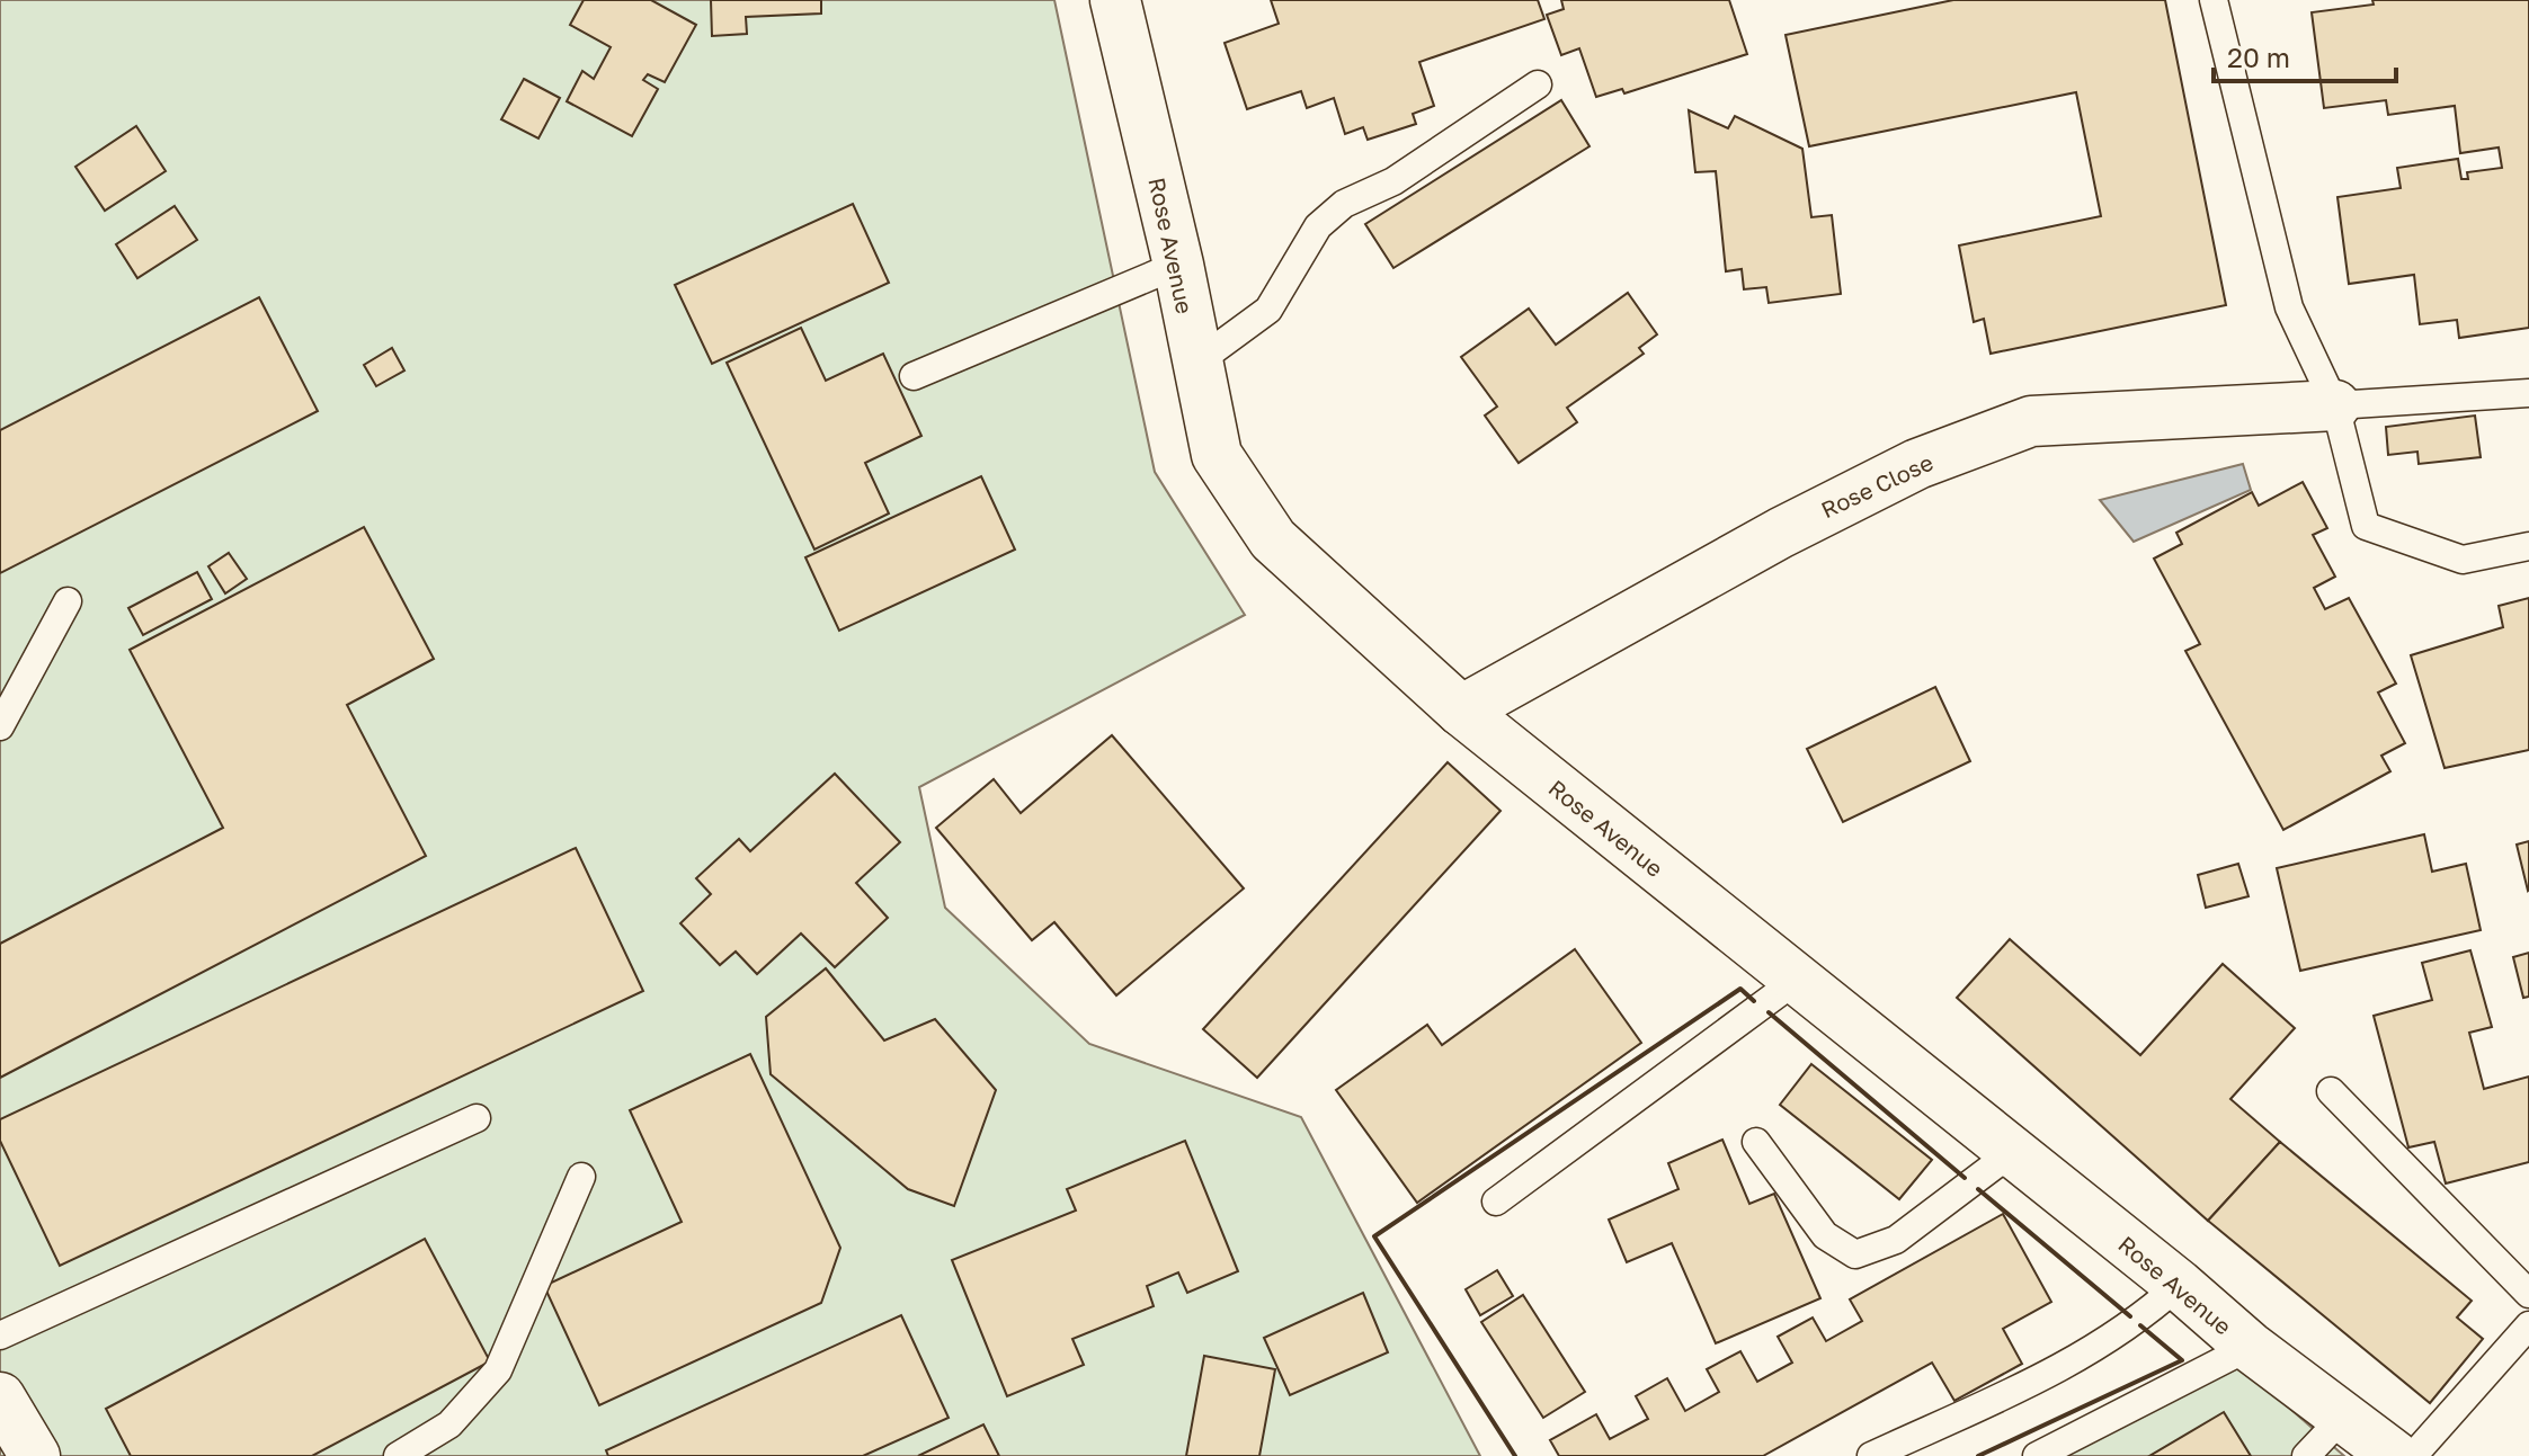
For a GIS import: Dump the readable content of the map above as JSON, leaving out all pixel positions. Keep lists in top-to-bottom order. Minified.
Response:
{"streets":{"street":["Rose Avenue","Rose Close"]},"crossings":[["Rose Avenue","Rose Close"]],"scale_bar":"20 m"}
